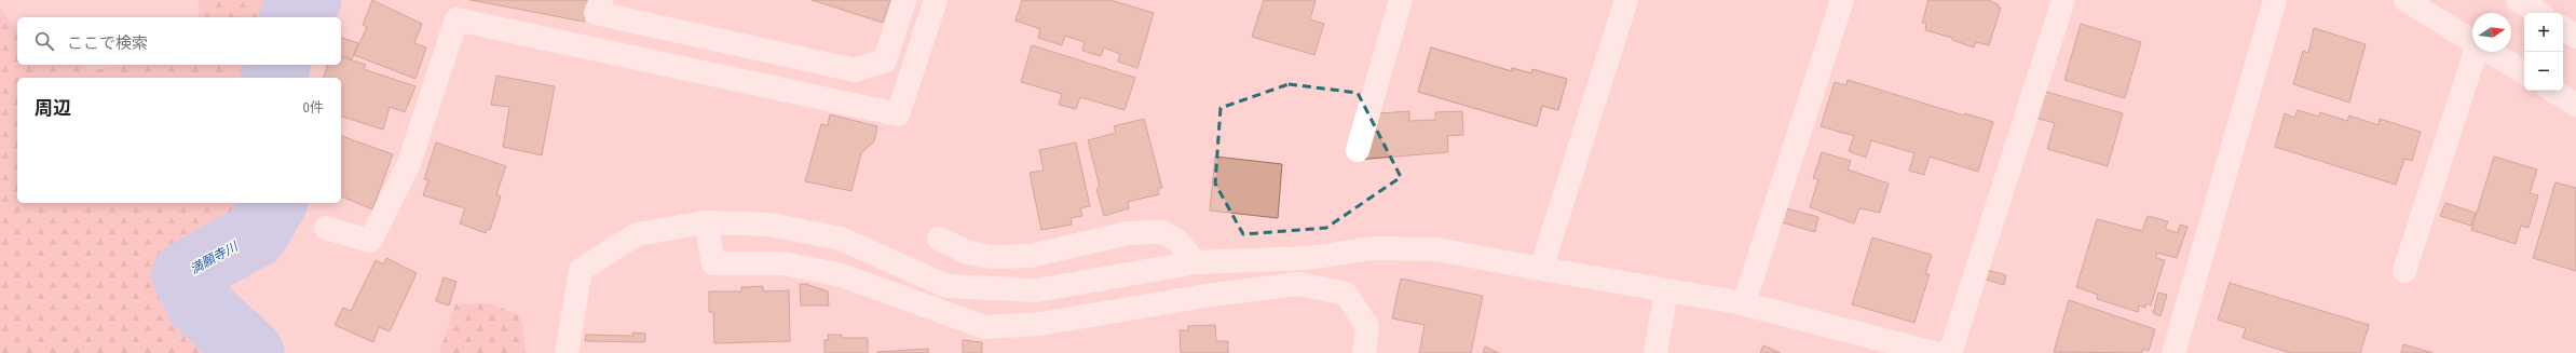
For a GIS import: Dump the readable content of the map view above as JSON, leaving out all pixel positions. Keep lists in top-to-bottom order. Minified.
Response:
{"water":["満願寺川"],"north":"right","page":{"map_buttons":["+","−"],"search":"ここで検索","heading":["周辺","0件"]}}
